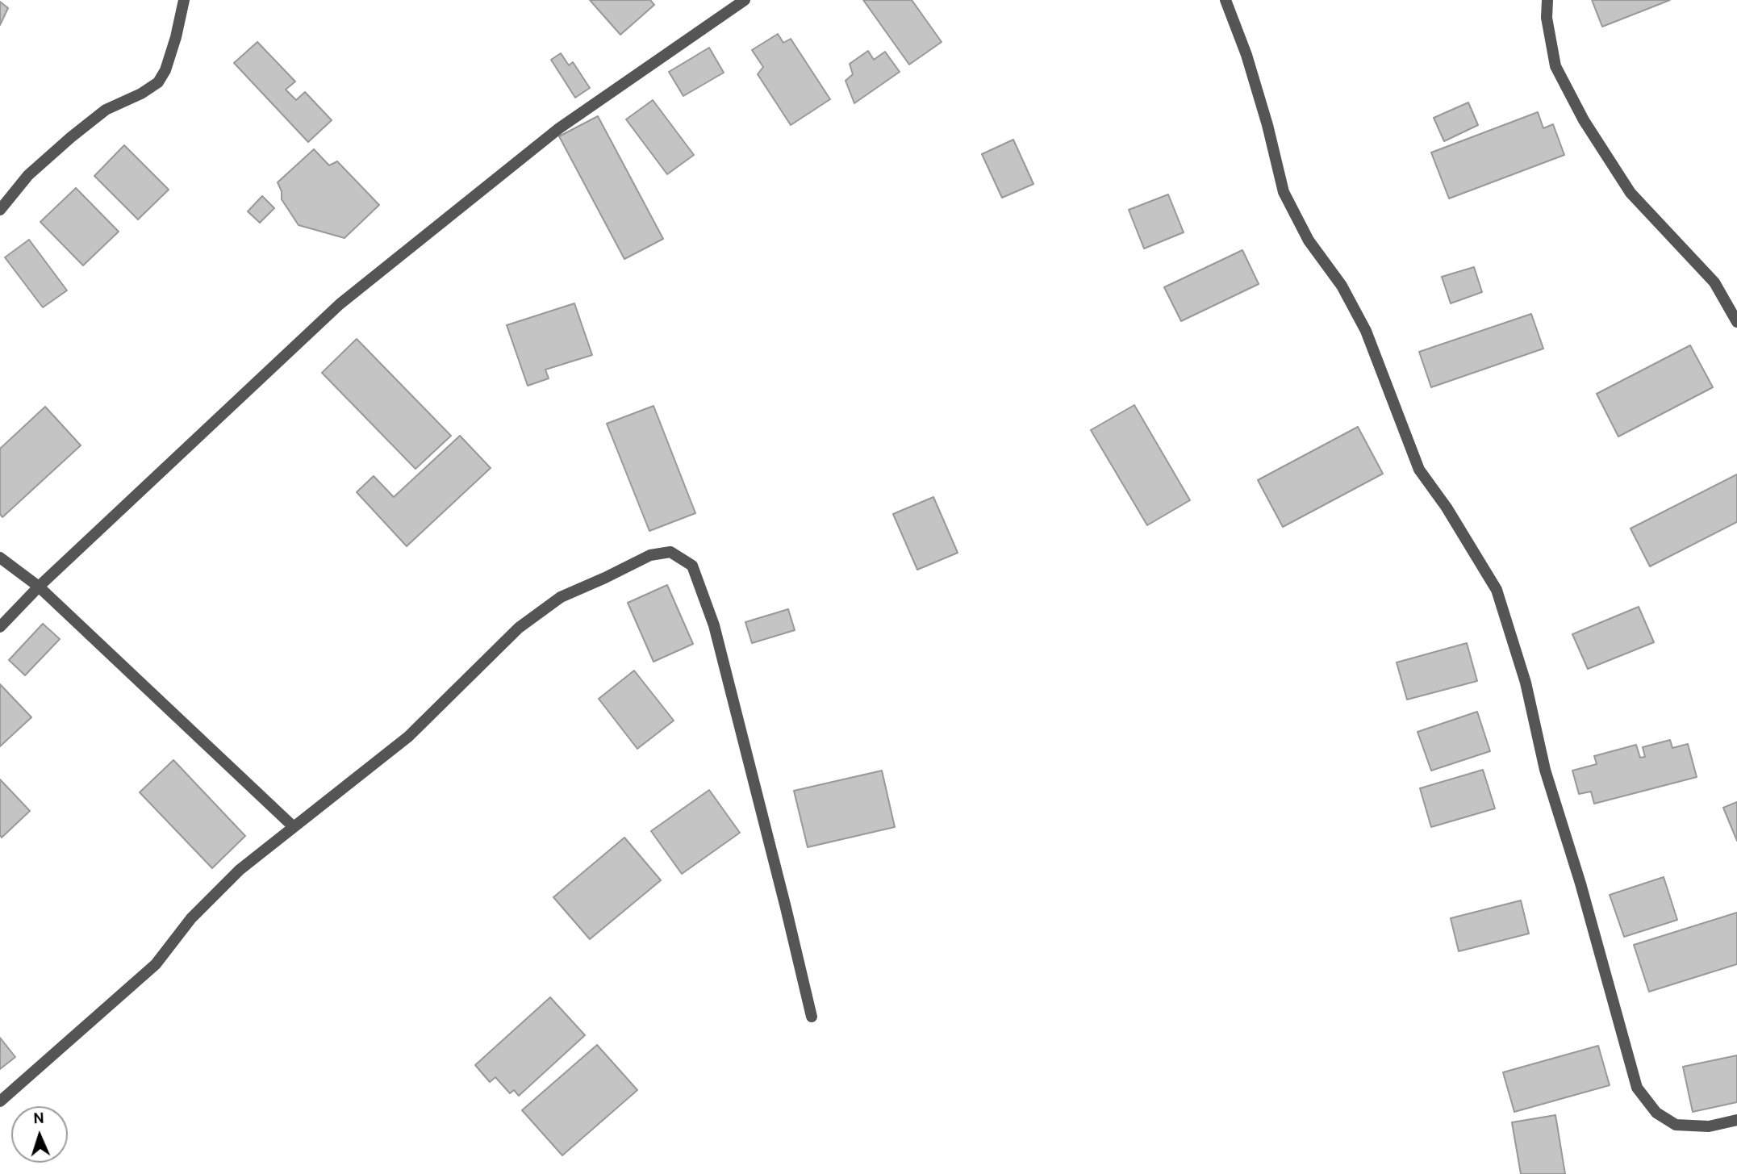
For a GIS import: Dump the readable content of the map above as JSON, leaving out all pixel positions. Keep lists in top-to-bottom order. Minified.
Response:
{"north":"top"}
